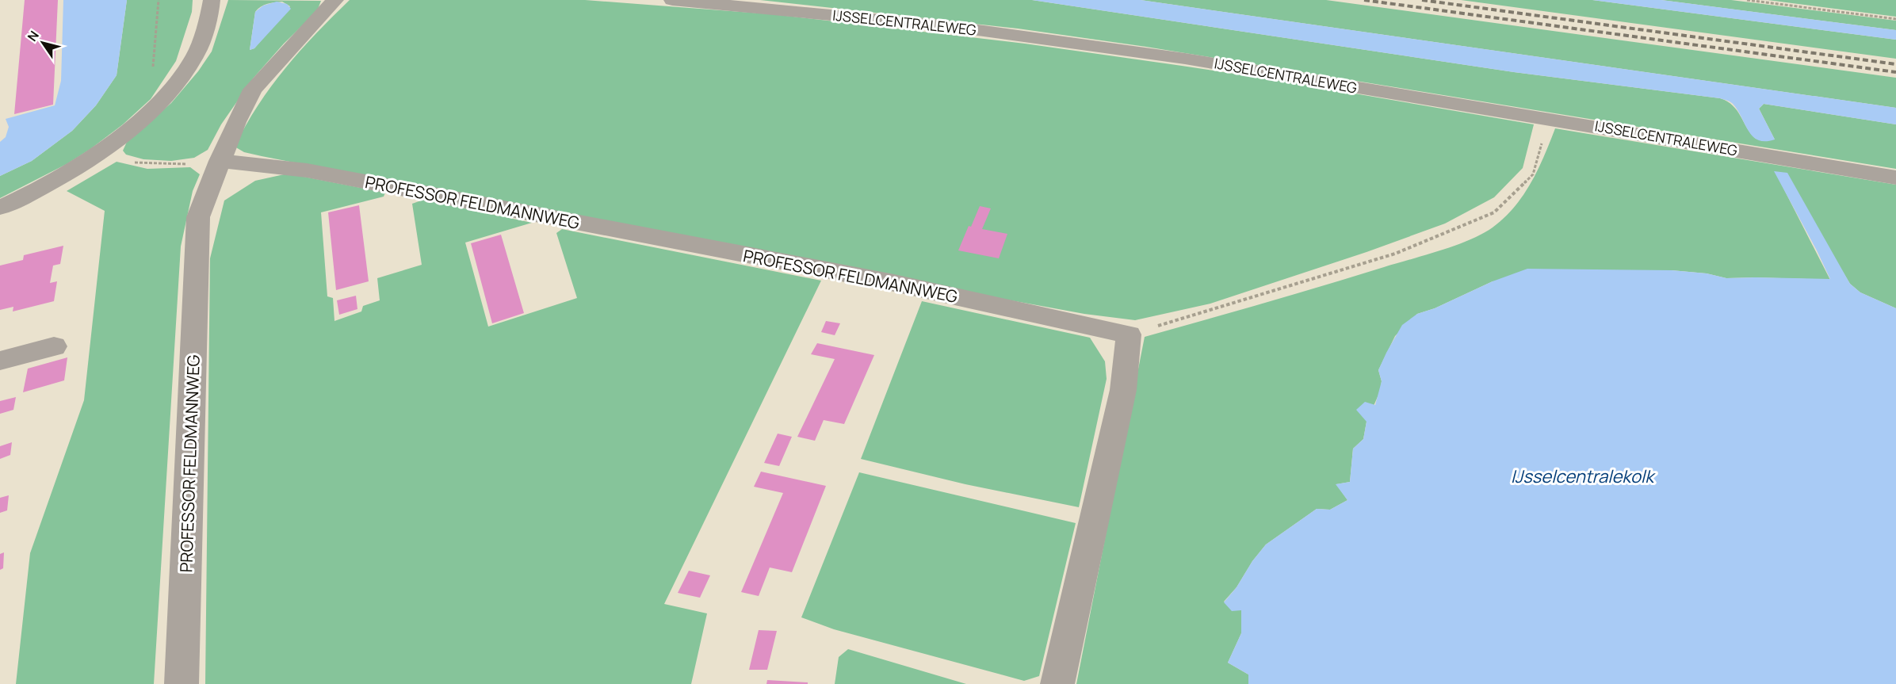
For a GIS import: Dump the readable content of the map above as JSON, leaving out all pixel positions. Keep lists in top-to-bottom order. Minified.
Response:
{"streets":{"street":["IJSSELCENTRALEWEG","PROFESSOR FELDMANNWEG"]},"water":["IJsselcentralekolk"],"north":"top left"}
